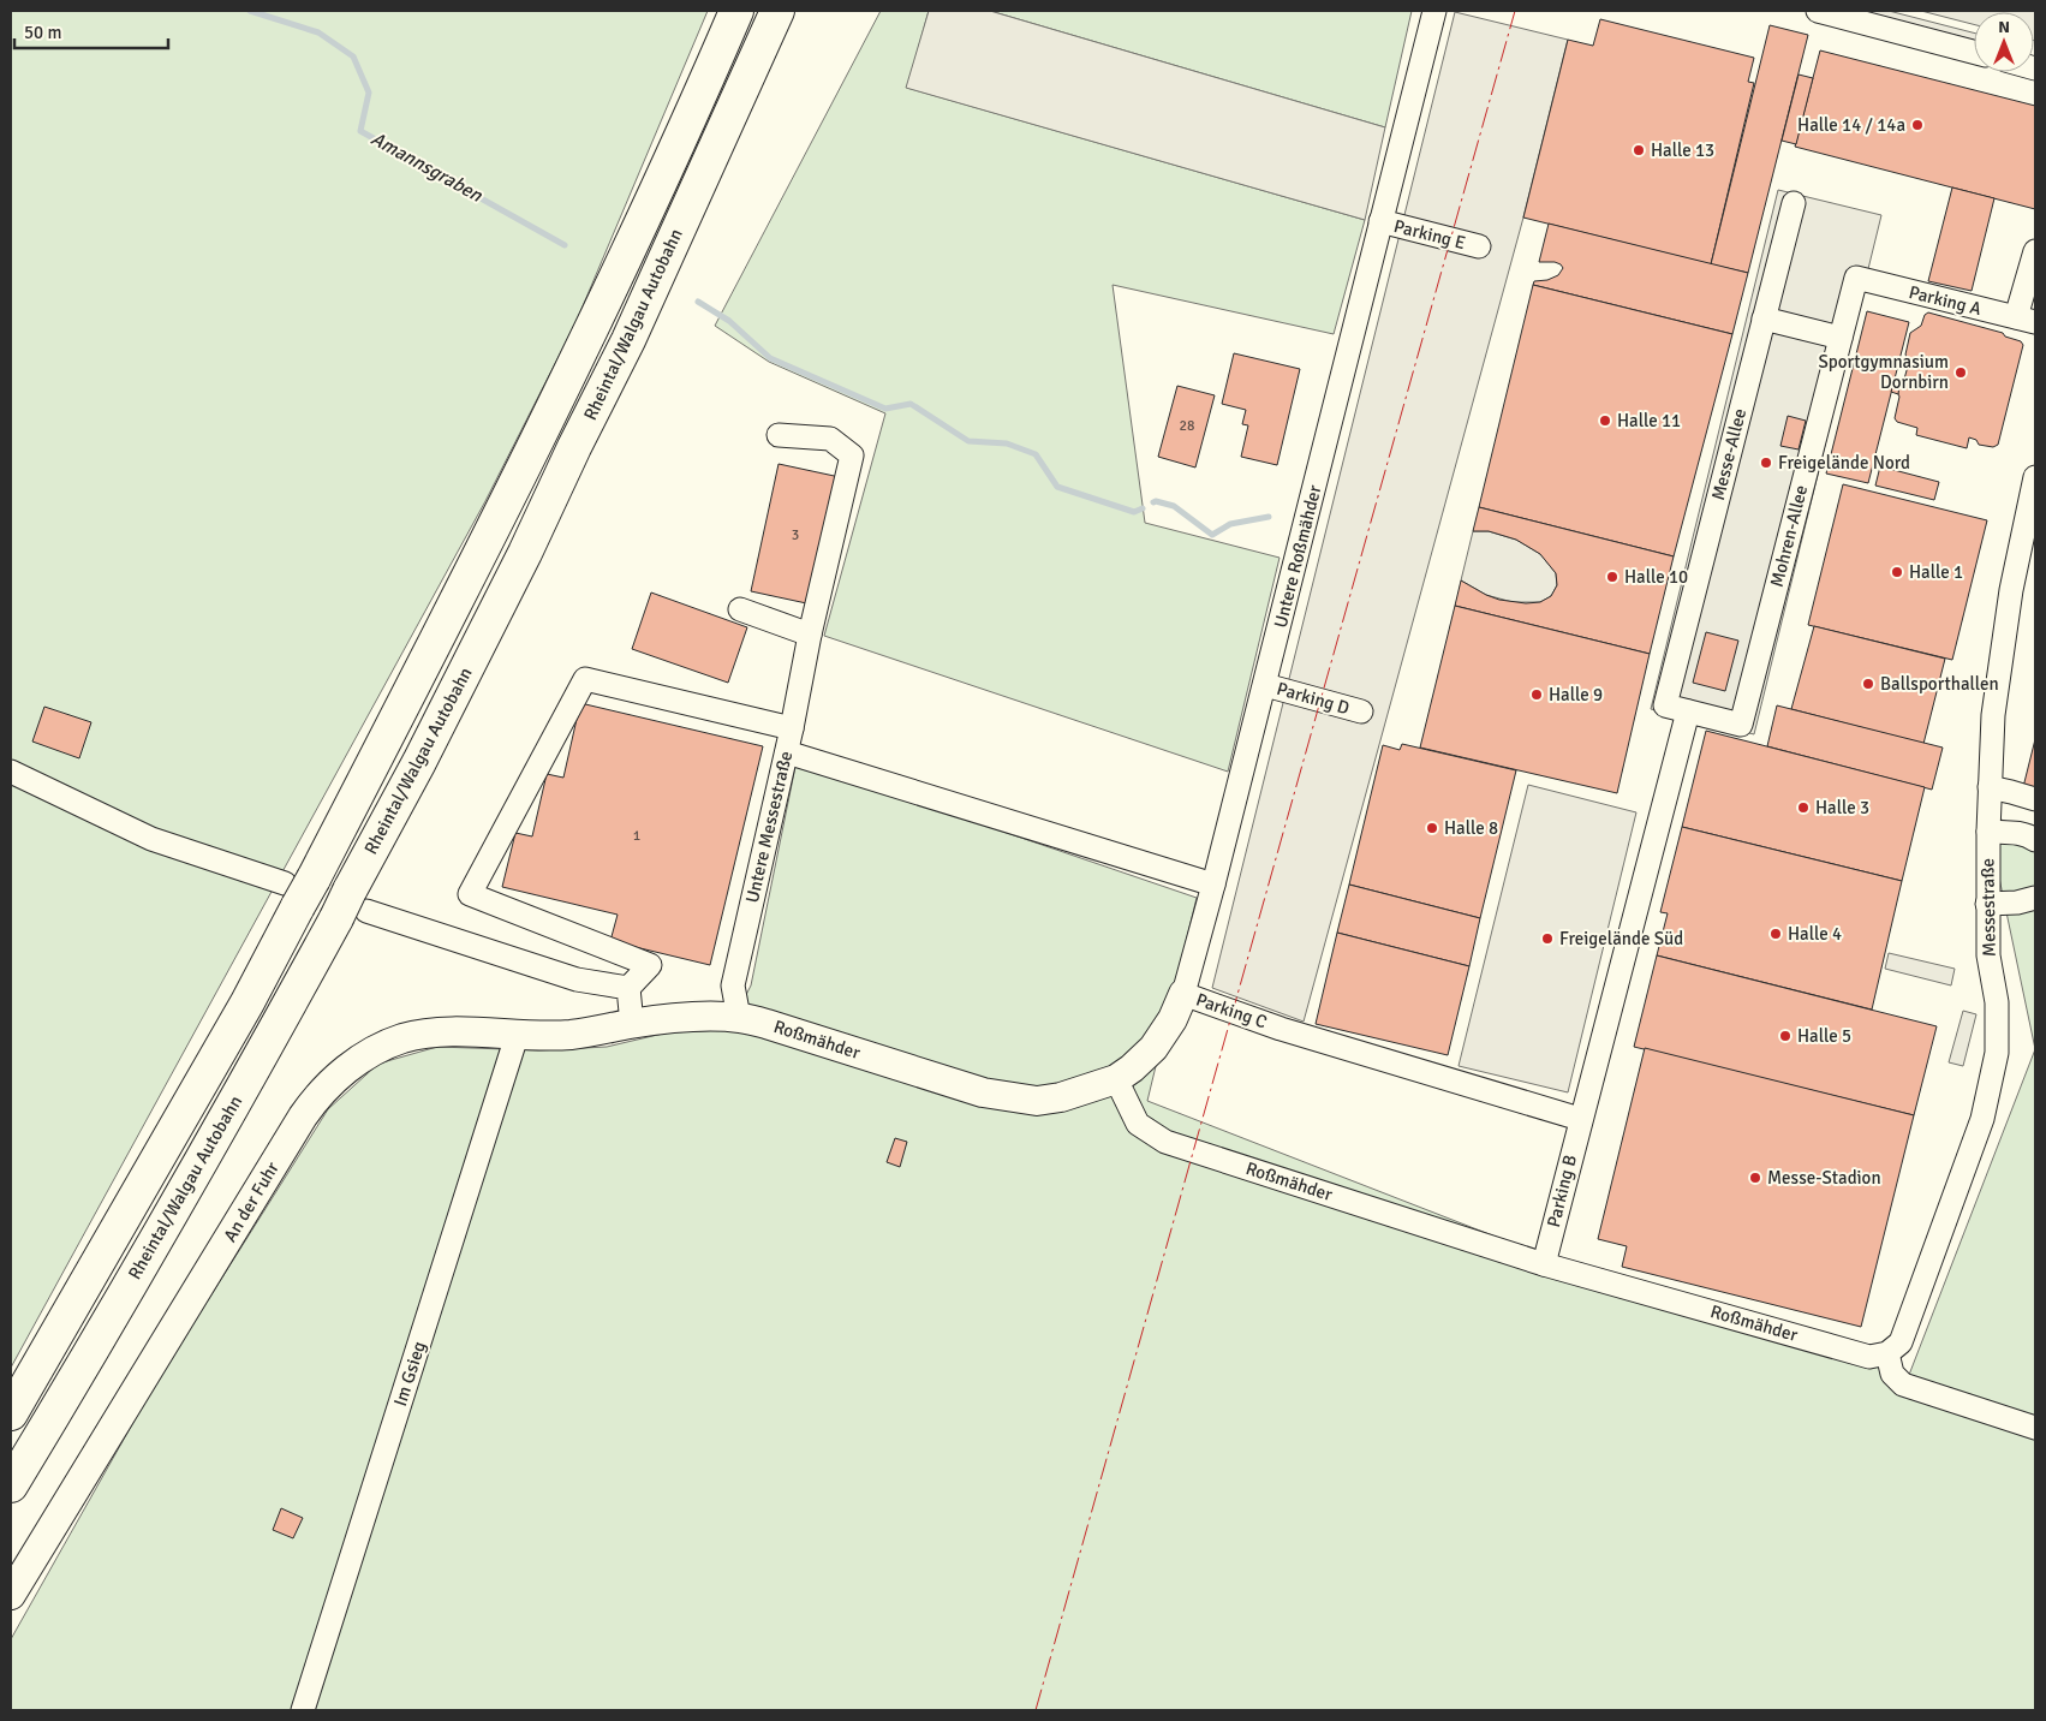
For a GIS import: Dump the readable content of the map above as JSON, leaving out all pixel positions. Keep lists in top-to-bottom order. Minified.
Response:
{"streets":{"highway":["Rheintal/Walgau Autobahn"],"main road":["Untere Roßmähder","Roßmähder","An der Fuhr"],"street":["Parking E","Parking A","Messe-Allee","Mohren-Allee","Parking D","Untere Messestraße","Messestraße","Parking C","Parking B","Im Gsieg"]},"crossings":[["Parking E","Untere Roßmähder"],["Parking A","Mohren-Allee"],["Messe-Allee","Mohren-Allee"],["Messe-Allee","Parking B"],["Mohren-Allee","Parking B"],["Untere Roßmähder","Parking D"],["Untere Roßmähder","Parking C"],["Untere Roßmähder","Roßmähder"],["Untere Messestraße","Roßmähder"],["Messestraße","Roßmähder"],["Parking C","Parking B"],["Roßmähder","Parking B"],["Roßmähder","An der Fuhr"],["An der Fuhr","Im Gsieg"]],"water":["Amannsgraben"],"places":["Halle 14 / 14a","Halle 13","Sportgymnasium Dornbirn","Halle 11","Freigelände Nord","Halle 1","Halle 10","Ballsporthallen","Halle 9","Halle 3","Halle 8","Halle 4","Freigelände Süd","Halle 5","Messe-Stadion"],"house_numbers":["28","3","1"],"scale_bar":"50 m","north":"top"}
